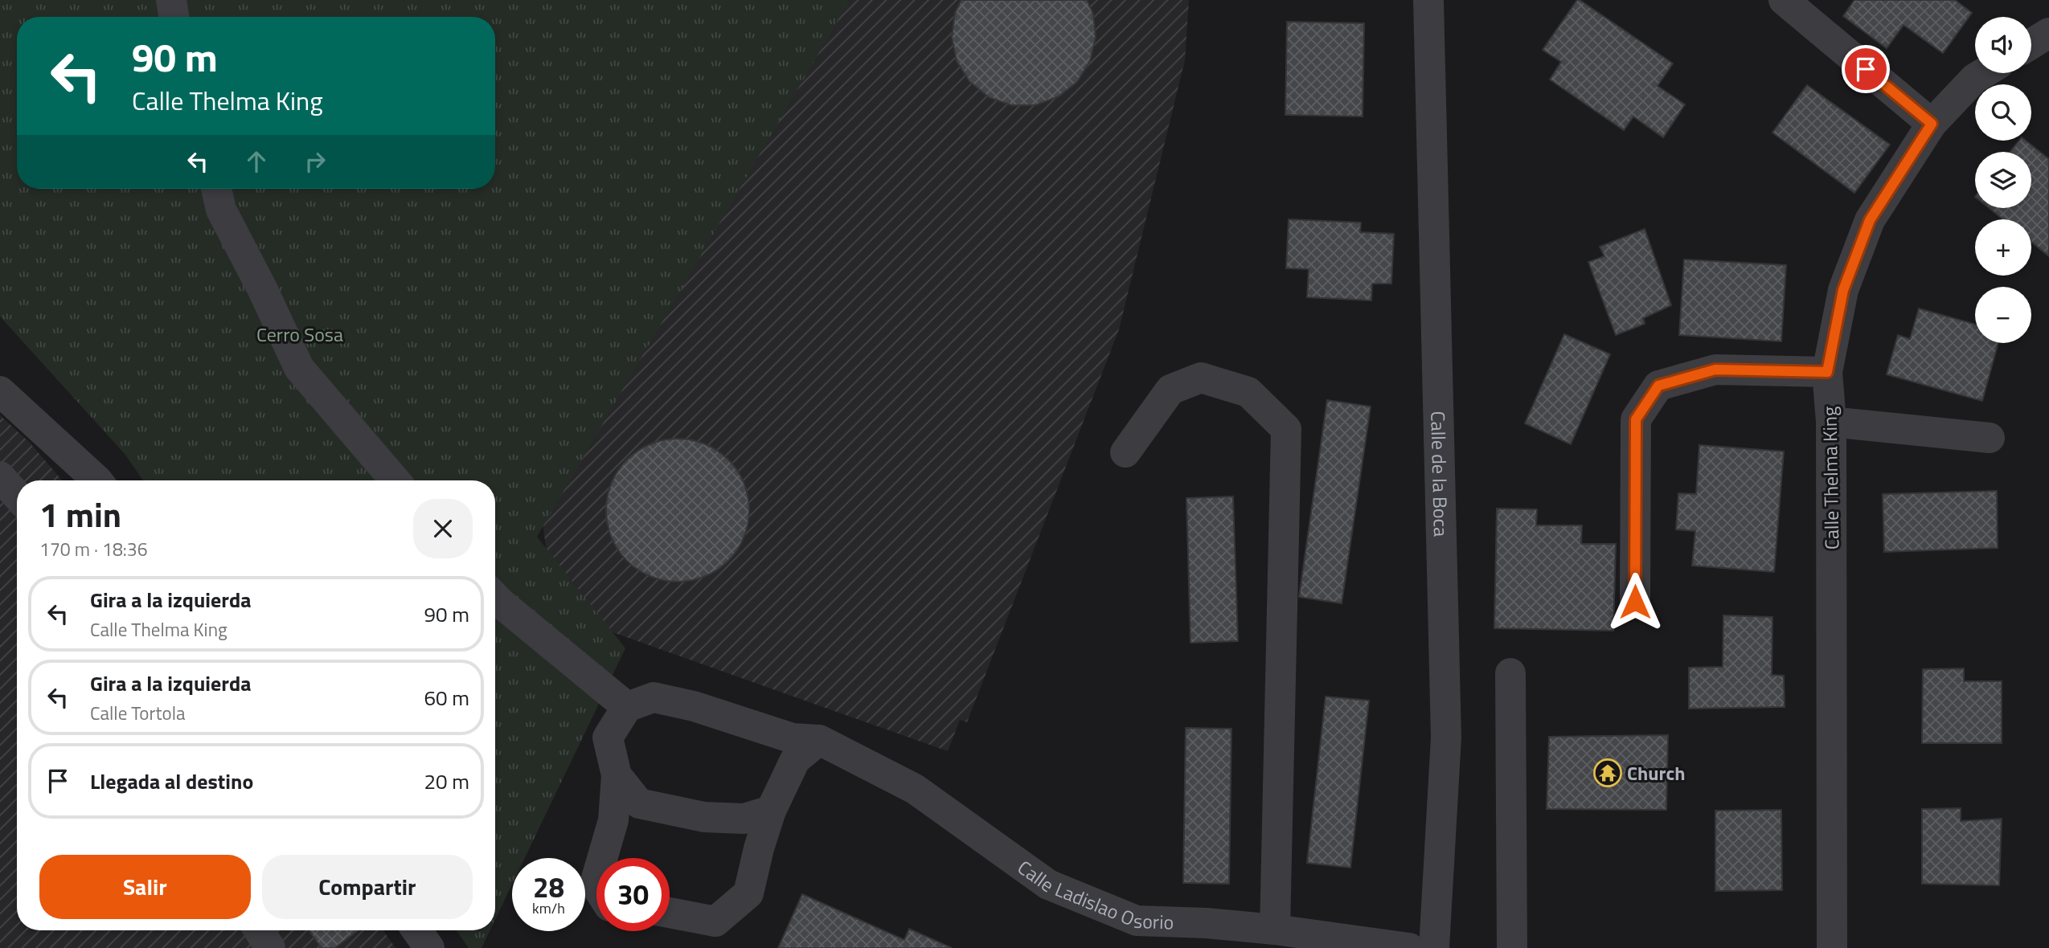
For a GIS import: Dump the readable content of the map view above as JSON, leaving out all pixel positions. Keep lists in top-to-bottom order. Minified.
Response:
{"streets":{"street":["Calle de la Boca","Calle Thelma King","Calle Ladislao Osorio"]},"parks":["Cerro Sosa"],"places":{"temple":["Church"]},"page":{"map_buttons":["+","−"],"turn":["90 m","Calle Thelma King"],"heading":["1 min","170 m · 18:36"],"list":[{"name":"Gira a la izquierda","note":"Calle Thelma King","value":"90 m"},{"name":"Gira a la izquierda","note":"Calle Tortola","value":"60 m"},{"name":"Llegada al destino","value":"20 m"}],"buttons":["Salir","Compartir"],"speed":"28 km/h","limit":"30"}}
